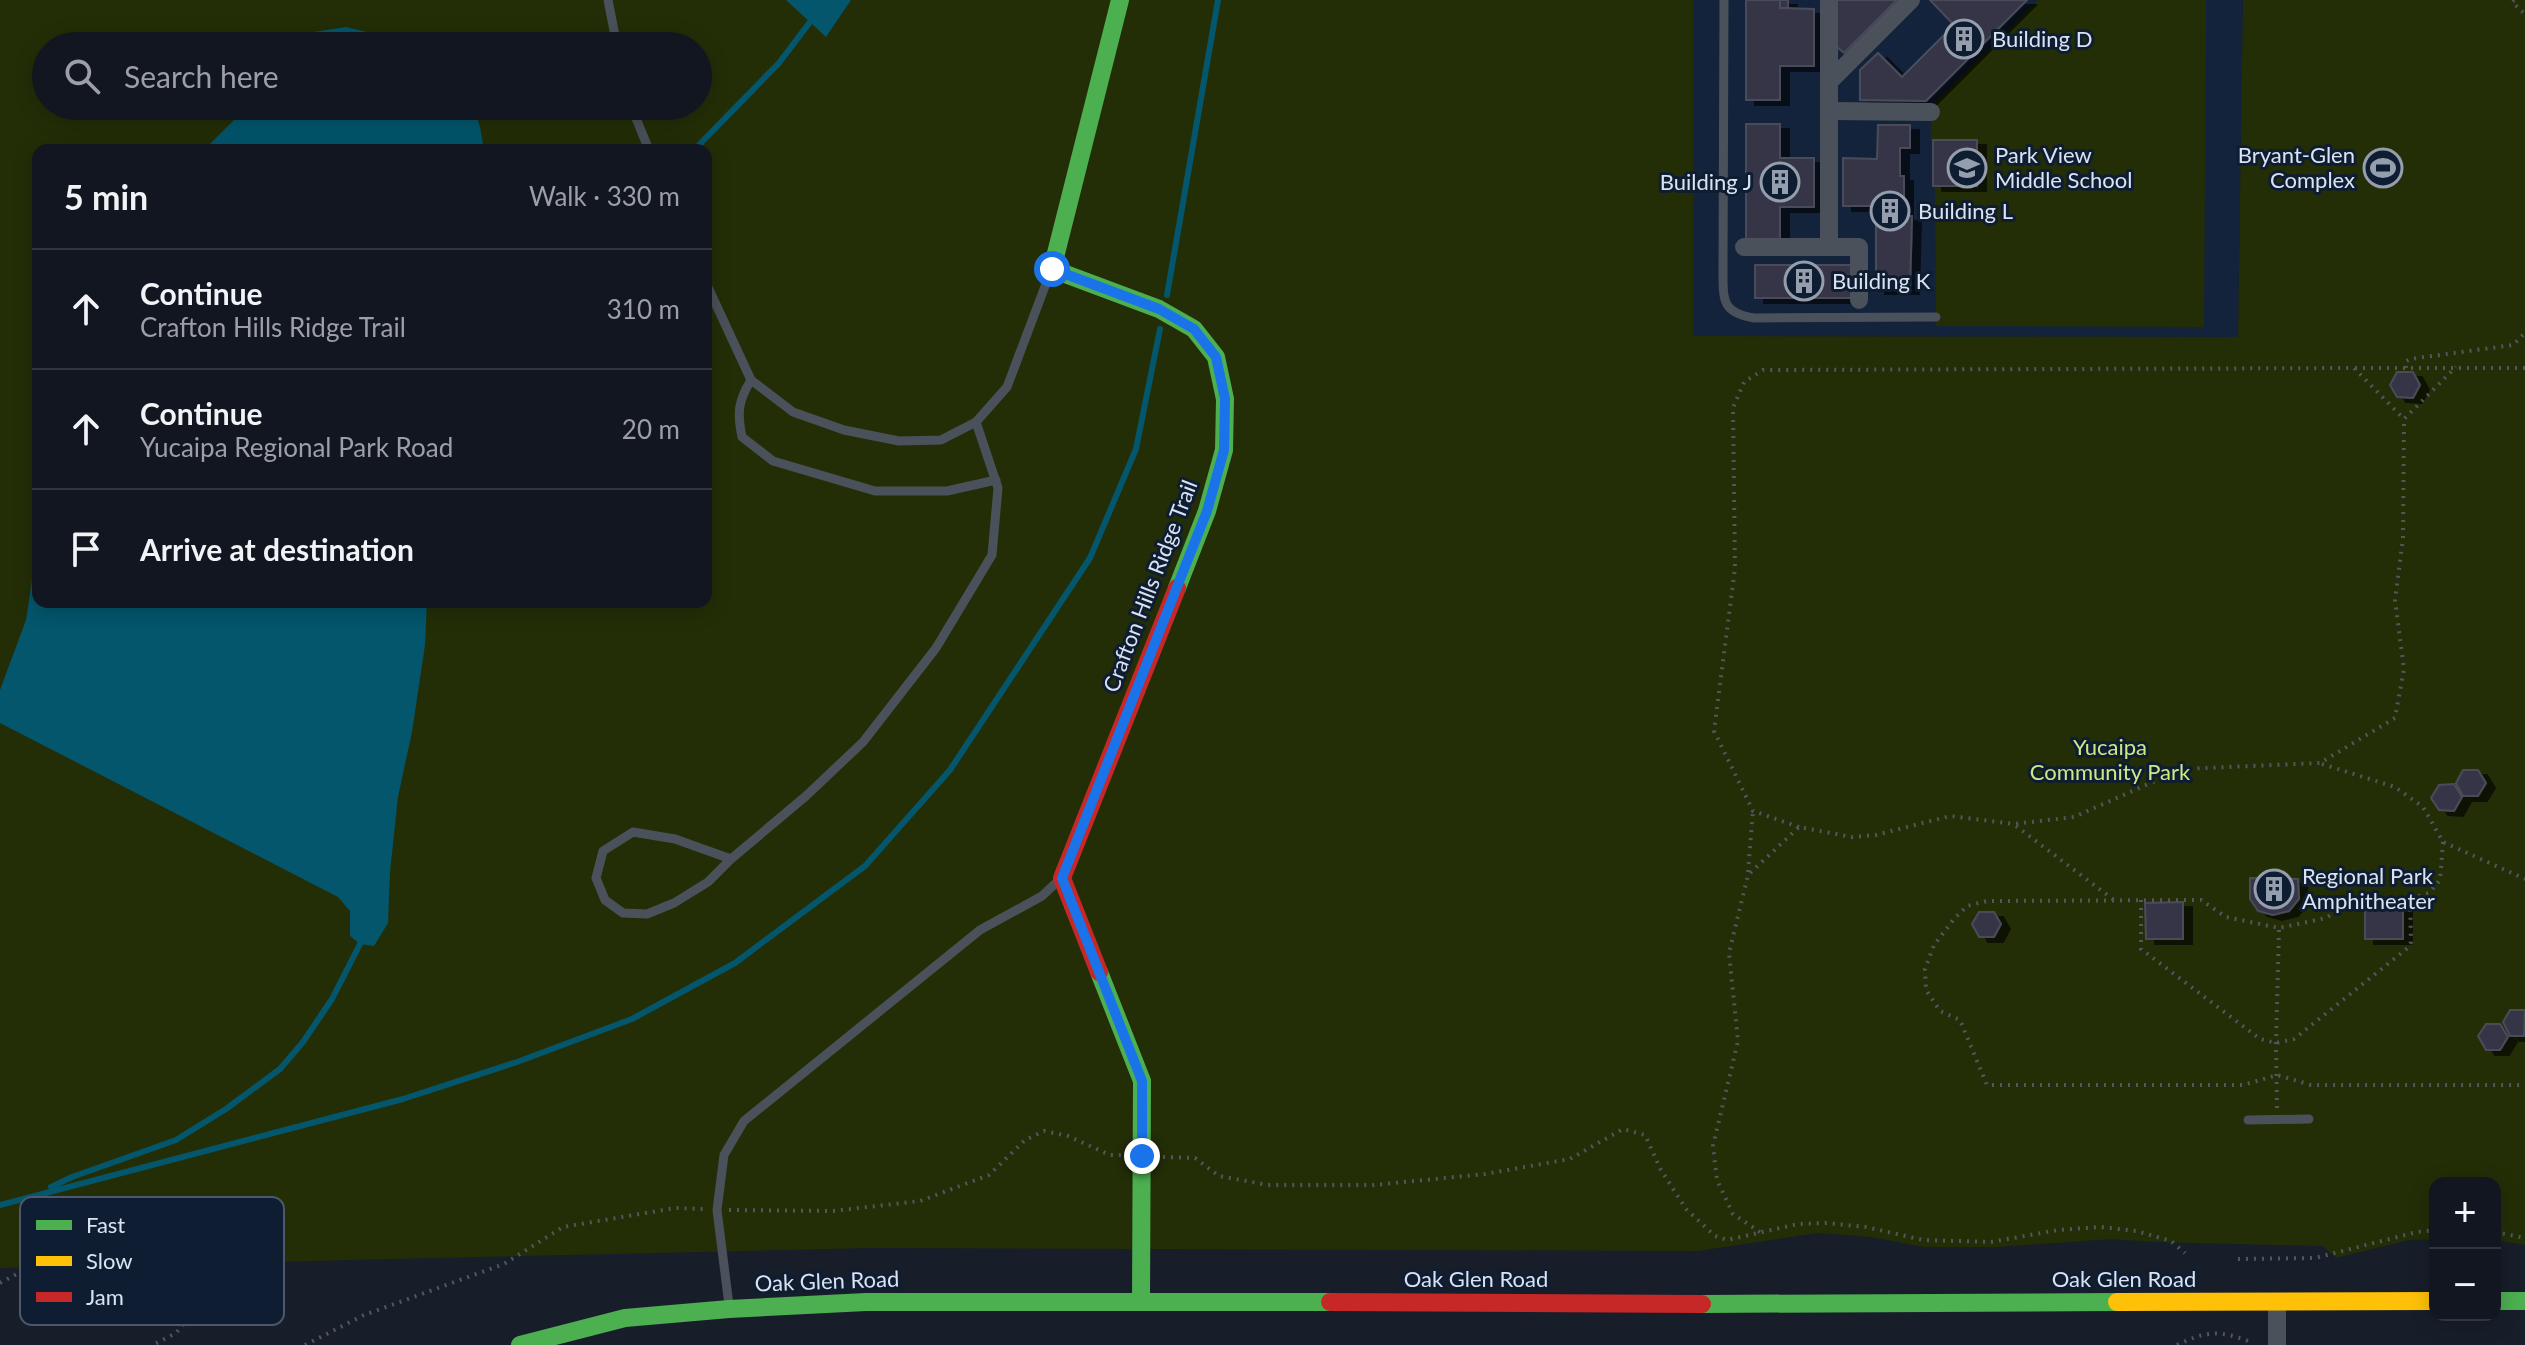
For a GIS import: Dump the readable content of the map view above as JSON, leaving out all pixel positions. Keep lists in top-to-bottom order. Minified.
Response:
{"streets":{"main road":["Crafton Hills Ridge Trail","Oak Glen Road"]},"parks":["Yucaipa Community Park"],"places":{"building":["Building D","Building J","Building L","Building K","Regional Park Amphitheater"],"school or university":["Park View Middle School"],"sports":["Bryant-Glen Complex"]},"legend":["Fast","Slow","Jam"],"page":{"search":"Search here","heading":["5 min","Walk · 330 m"],"list":[["Continue","Crafton Hills Ridge Trail","310 m"],["Continue","Yucaipa Regional Park Road","20 m"],"Arrive at destination"],"map_buttons":["+","−"]}}
